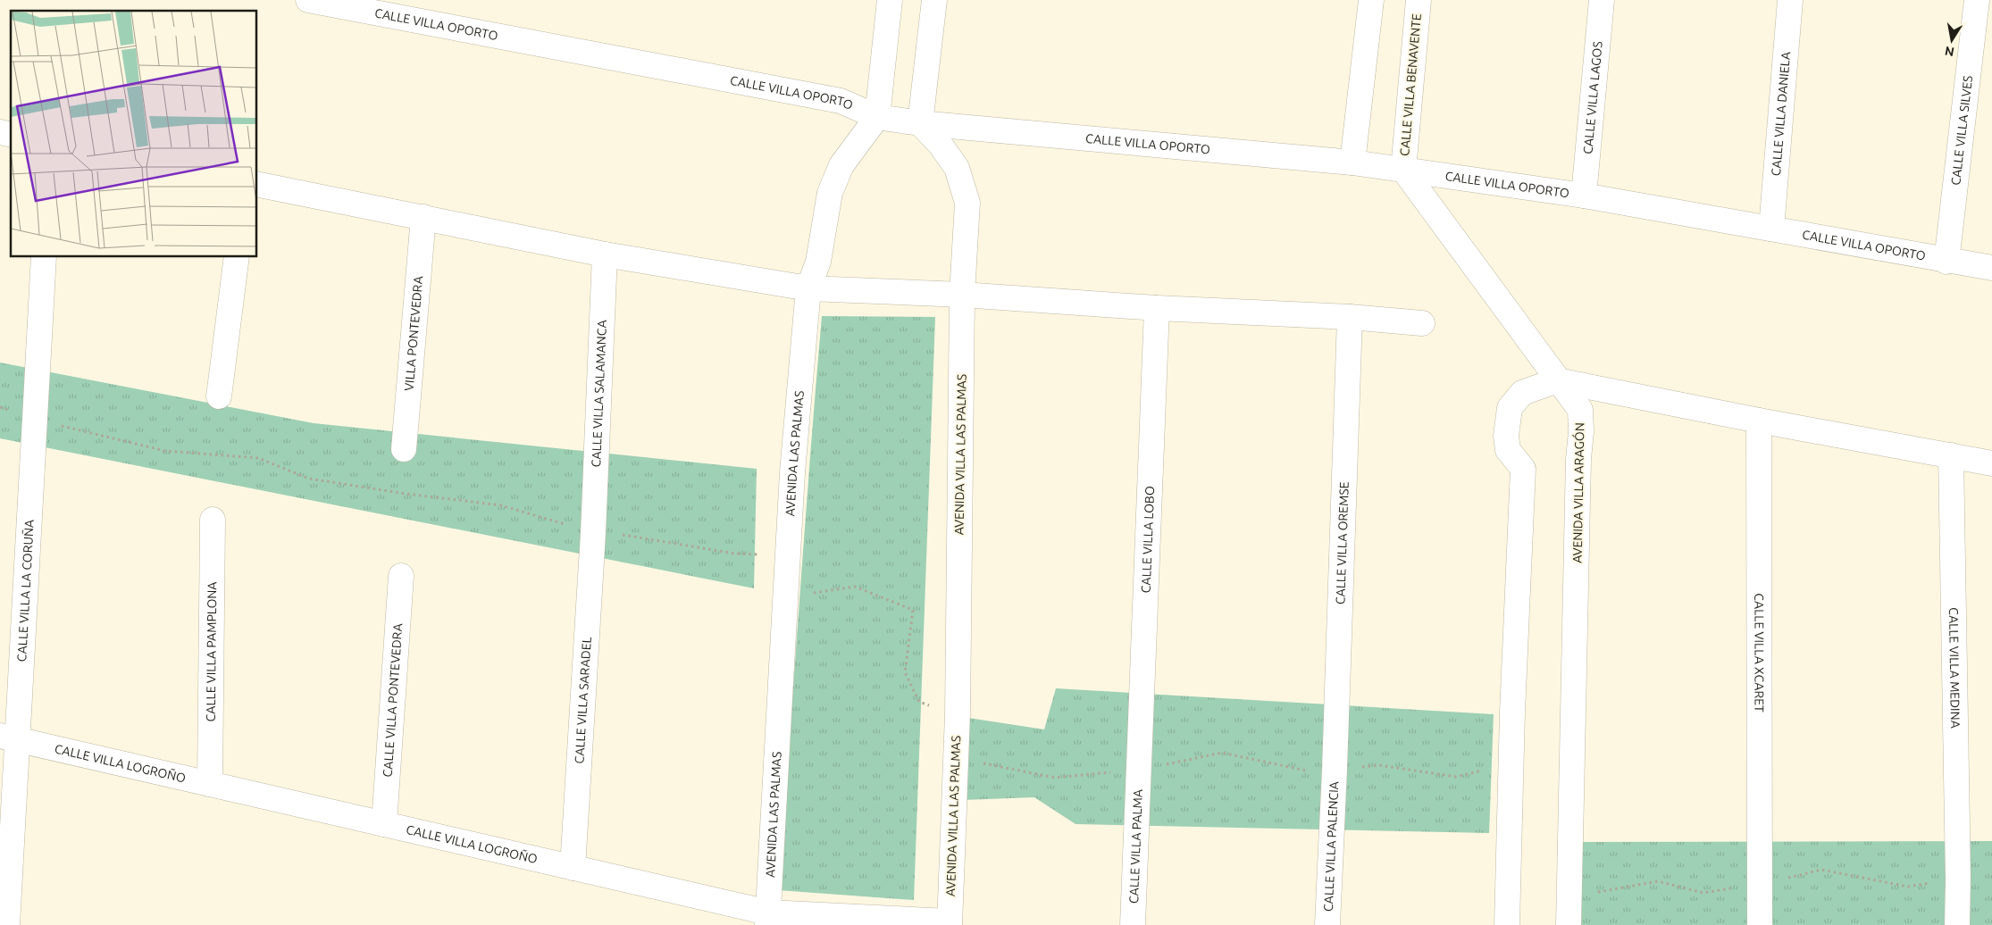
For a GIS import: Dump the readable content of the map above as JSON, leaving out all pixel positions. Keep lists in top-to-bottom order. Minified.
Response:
{"streets":{"street":["CALLE VILLA OPORTO","CALLE VILLA BENAVENTE","CALLE VILLA LAGOS","CALLE VILLA DANIELA","CALLE VILLA SILVES","VILLA PONTEVEDRA","CALLE VILLA SALAMANCA","AVENIDA LAS PALMAS","AVENIDA VILLA LAS PALMAS","AVENIDA VILLA ARAGÓN","CALLE VILLA LOBO","CALLE VILLA OREMSE","CALLE VILLA LA CORUÑA","CALLE VILLA PAMPLONA","CALLE VILLA XCARET","CALLE VILLA MEDINA","CALLE VILLA PONTEVEDRA","CALLE VILLA SARADEL","CALLE VILLA LOGROÑO","CALLE VILLA PALMA","CALLE VILLA PALENCIA"]},"crossings":[["CALLE VILLA OPORTO","CALLE VILLA BENAVENTE"],["CALLE VILLA OPORTO","CALLE VILLA LAGOS"],["CALLE VILLA OPORTO","CALLE VILLA DANIELA"],["CALLE VILLA OPORTO","CALLE VILLA SILVES"],["CALLE VILLA OPORTO","AVENIDA LAS PALMAS"],["CALLE VILLA OPORTO","AVENIDA VILLA LAS PALMAS"],["CALLE VILLA OPORTO","AVENIDA VILLA ARAGÓN"],["CALLE VILLA BENAVENTE","AVENIDA VILLA ARAGÓN"],["CALLE VILLA SALAMANCA","CALLE VILLA SARADEL"],["AVENIDA LAS PALMAS","CALLE VILLA LOGROÑO"],["AVENIDA VILLA LAS PALMAS","CALLE VILLA LOGROÑO"],["CALLE VILLA LOBO","CALLE VILLA PALMA"],["CALLE VILLA OREMSE","CALLE VILLA PALENCIA"],["CALLE VILLA LA CORUÑA","CALLE VILLA LOGROÑO"],["CALLE VILLA PAMPLONA","CALLE VILLA LOGROÑO"],["CALLE VILLA PONTEVEDRA","CALLE VILLA LOGROÑO"],["CALLE VILLA SARADEL","CALLE VILLA LOGROÑO"]],"north":"bottom"}
